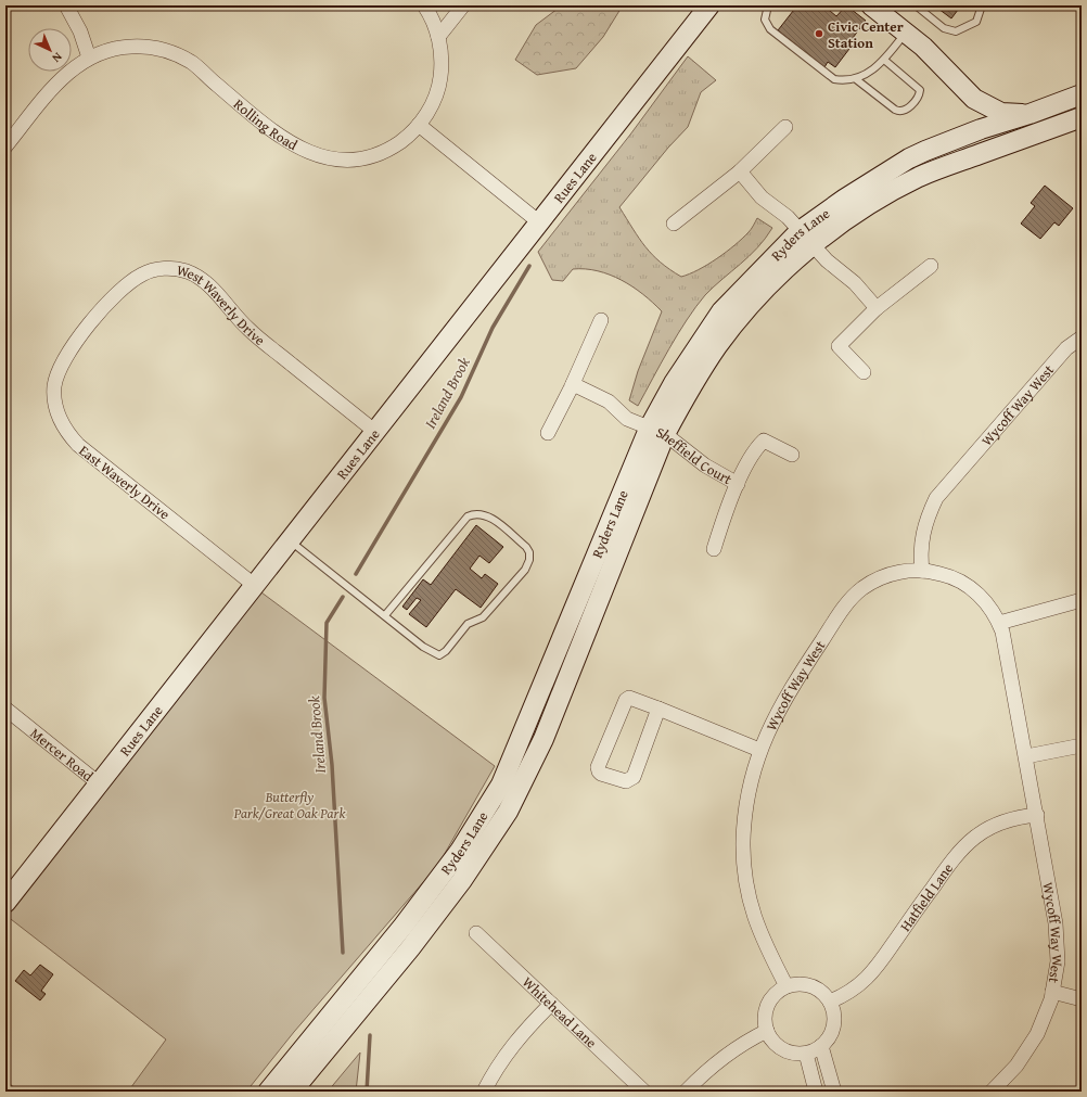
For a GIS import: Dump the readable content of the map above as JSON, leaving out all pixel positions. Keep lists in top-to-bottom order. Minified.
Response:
{"streets":{"main road":["Rues Lane","Ryders Lane"],"street":["Rolling Road","West Waverly Drive","Wycoff Way West","Sheffield Court","East Waverly Drive","Mercer Road","Hatfield Lane","Whitehead Lane"]},"crossings":[["Rues Lane","West Waverly Drive"],["Rues Lane","East Waverly Drive"],["Rues Lane","Mercer Road"],["Ryders Lane","Sheffield Court"],["West Waverly Drive","East Waverly Drive"],["Wycoff Way West","Hatfield Lane"]],"water":["Ireland Brook"],"parks":["Butterfly Park/Great Oak Park"],"places":["Civic Center Station"],"north":"bottom right"}
